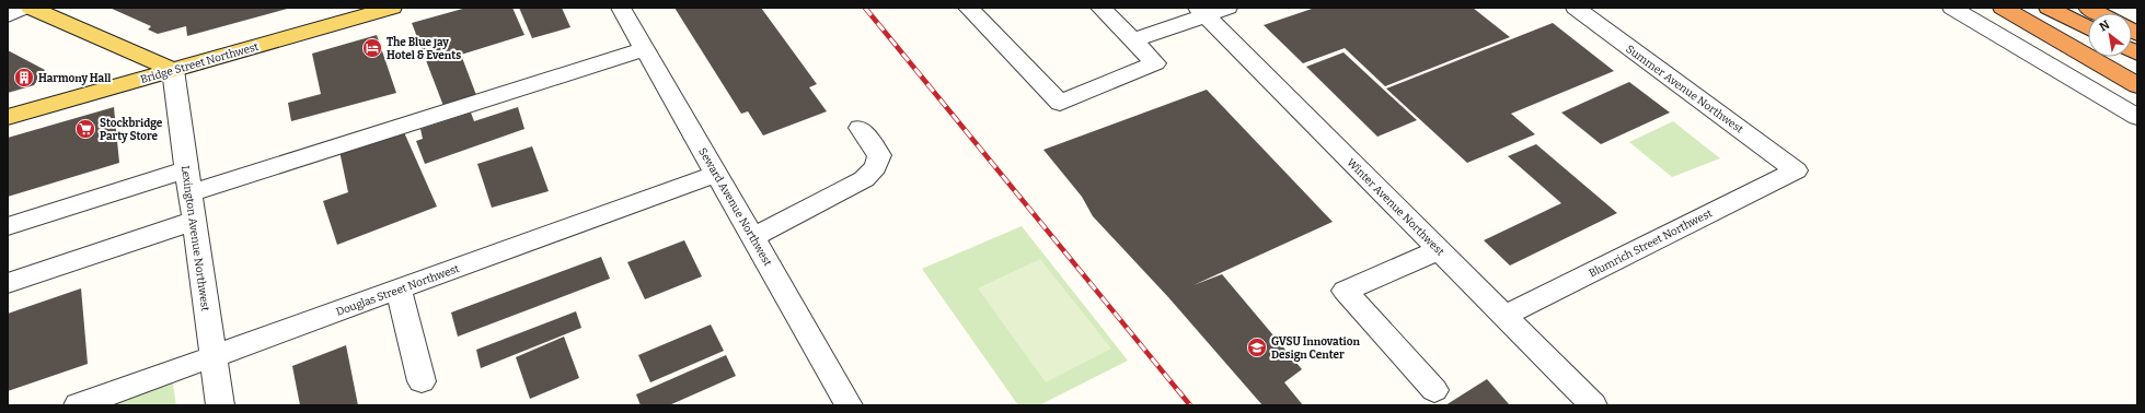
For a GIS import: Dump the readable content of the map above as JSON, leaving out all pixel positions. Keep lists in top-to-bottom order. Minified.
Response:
{"streets":{"main road":["Bridge Street Northwest"],"street":["Summer Avenue Northwest","Seward Avenue Northwest","Winter Avenue Northwest","Lexington Avenue Northwest","Blumrich Street Northwest","Douglas Street Northwest"]},"crossings":[["Bridge Street Northwest","Lexington Avenue Northwest"],["Summer Avenue Northwest","Blumrich Street Northwest"],["Seward Avenue Northwest","Douglas Street Northwest"],["Winter Avenue Northwest","Blumrich Street Northwest"],["Lexington Avenue Northwest","Douglas Street Northwest"]],"places":{"hotel":["The Blue Jay Hotel & Events"],"building":["Harmony Hall"],"supermarket":["Stockbridge Party Store"],"school or university":["GVSU Innovation Design Center"]},"north":"top left"}
